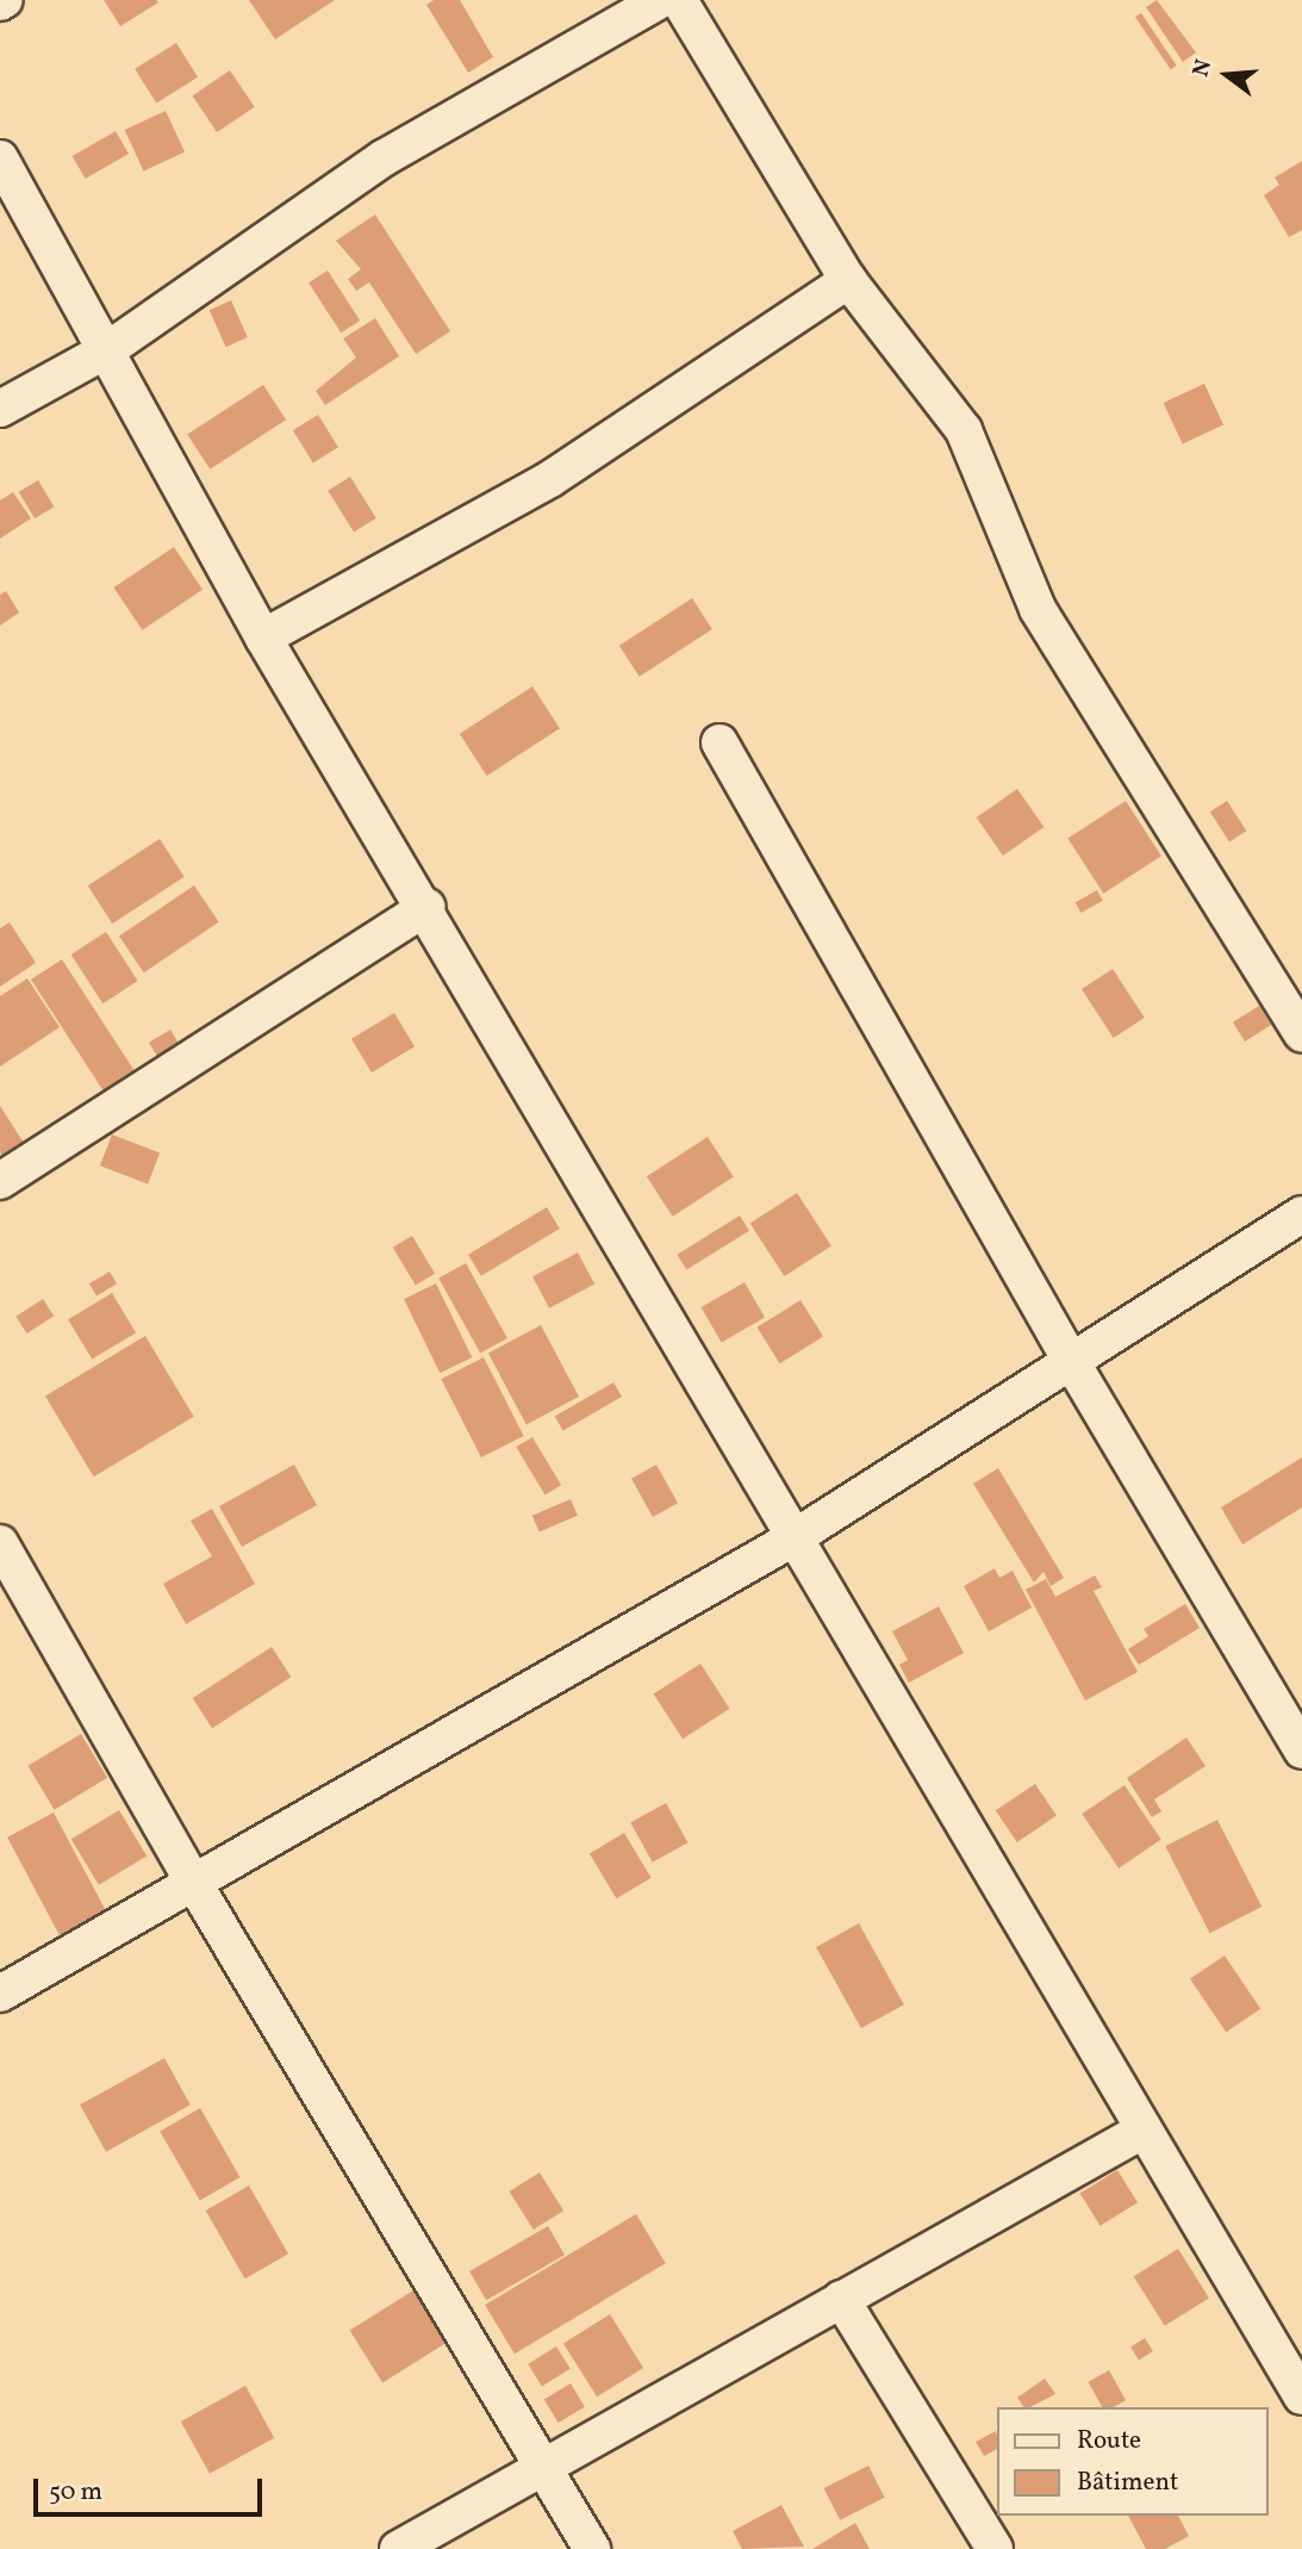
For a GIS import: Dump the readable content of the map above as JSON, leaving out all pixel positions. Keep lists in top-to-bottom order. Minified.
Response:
{"legend":["Route","Bâtiment"],"scale_bar":"50 m","north":"left"}
